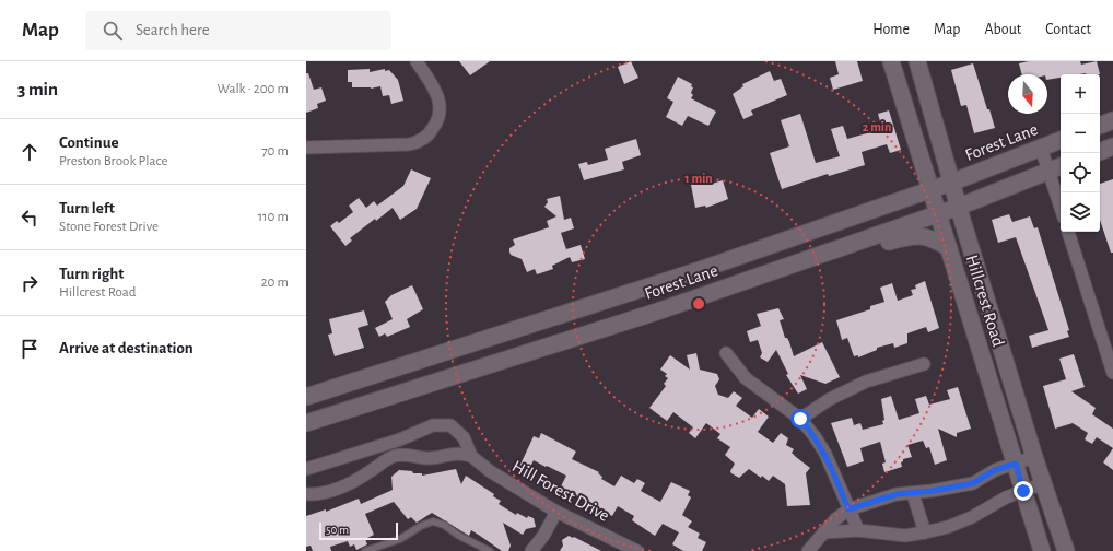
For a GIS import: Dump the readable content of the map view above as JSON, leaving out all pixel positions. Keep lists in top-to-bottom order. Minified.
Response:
{"streets":{"main road":["Forest Lane","Hillcrest Road"],"street":["Hill Forest Drive"]},"crossings":[["Forest Lane","Hillcrest Road"]],"scale_bar":"50 m","north":"bottom","page":{"header":"Map","search":"Search here","nav":["Home","Map","About","Contact"],"heading":["3 min","Walk · 200 m"],"map_buttons":["+","−"],"list":[["Continue","Preston Brook Place","70 m"],["Turn left","Stone Forest Drive","110 m"],["Turn right","Hillcrest Road","20 m"],"Arrive at destination"],"scale":"50 m"},"rings":["2 min","1 min"]}
